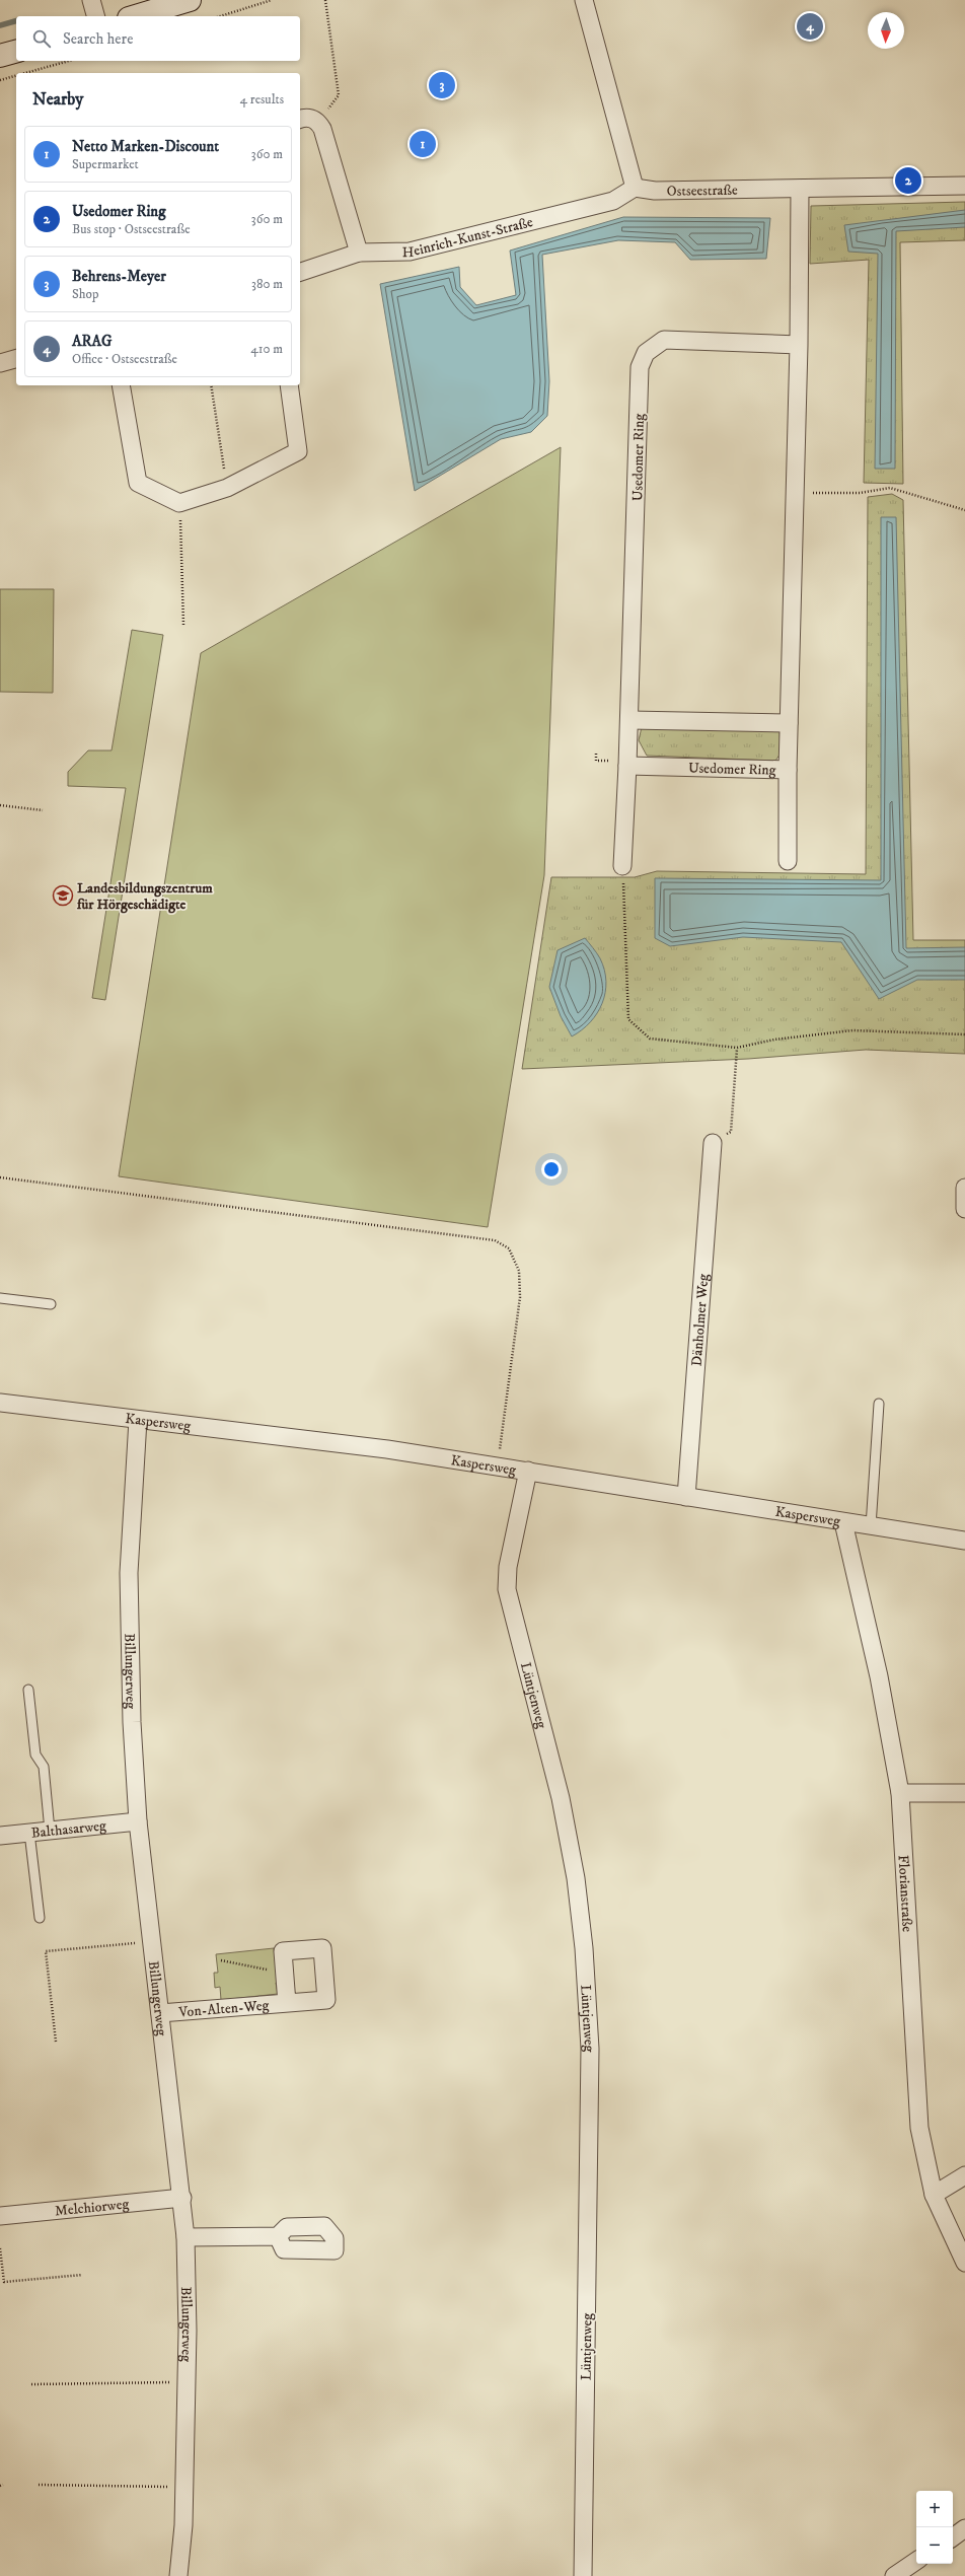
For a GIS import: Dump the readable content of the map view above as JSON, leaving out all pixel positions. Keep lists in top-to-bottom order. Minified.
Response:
{"streets":{"street":["Ostseestraße","Heinrich-Kunst-Straße","Usedomer Ring","Dänholmer Weg","Kaspersweg","Billungerweg","Lüntjenweg","Balthasarweg","Florianstraße","Von-Alten-Weg","Melchiorweg"]},"crossings":[["Ostseestraße","Heinrich-Kunst-Straße"],["Ostseestraße","Usedomer Ring"],["Dänholmer Weg","Kaspersweg"],["Kaspersweg","Billungerweg"],["Kaspersweg","Lüntjenweg"],["Kaspersweg","Florianstraße"],["Billungerweg","Balthasarweg"],["Billungerweg","Von-Alten-Weg"],["Billungerweg","Melchiorweg"]],"places":{"school or university":["Landesbildungszentrum für Hörgeschädigte"]},"north":"bottom","page":{"pins":["4","3","1","2"],"search":"Search here","heading":["Nearby","4 results"],"list":[{"mark":"1","name":"Netto Marken-Discount","note":"Supermarket","value":"360 m"},{"mark":"2","name":"Usedomer Ring","note":"Bus stop · Ostseestraße","value":"360 m"},{"mark":"3","name":"Behrens-Meyer","note":"Shop","value":"380 m"},{"mark":"4","name":"ARAG","note":"Office · Ostseestraße","value":"410 m"}],"map_buttons":["+","−"]}}
